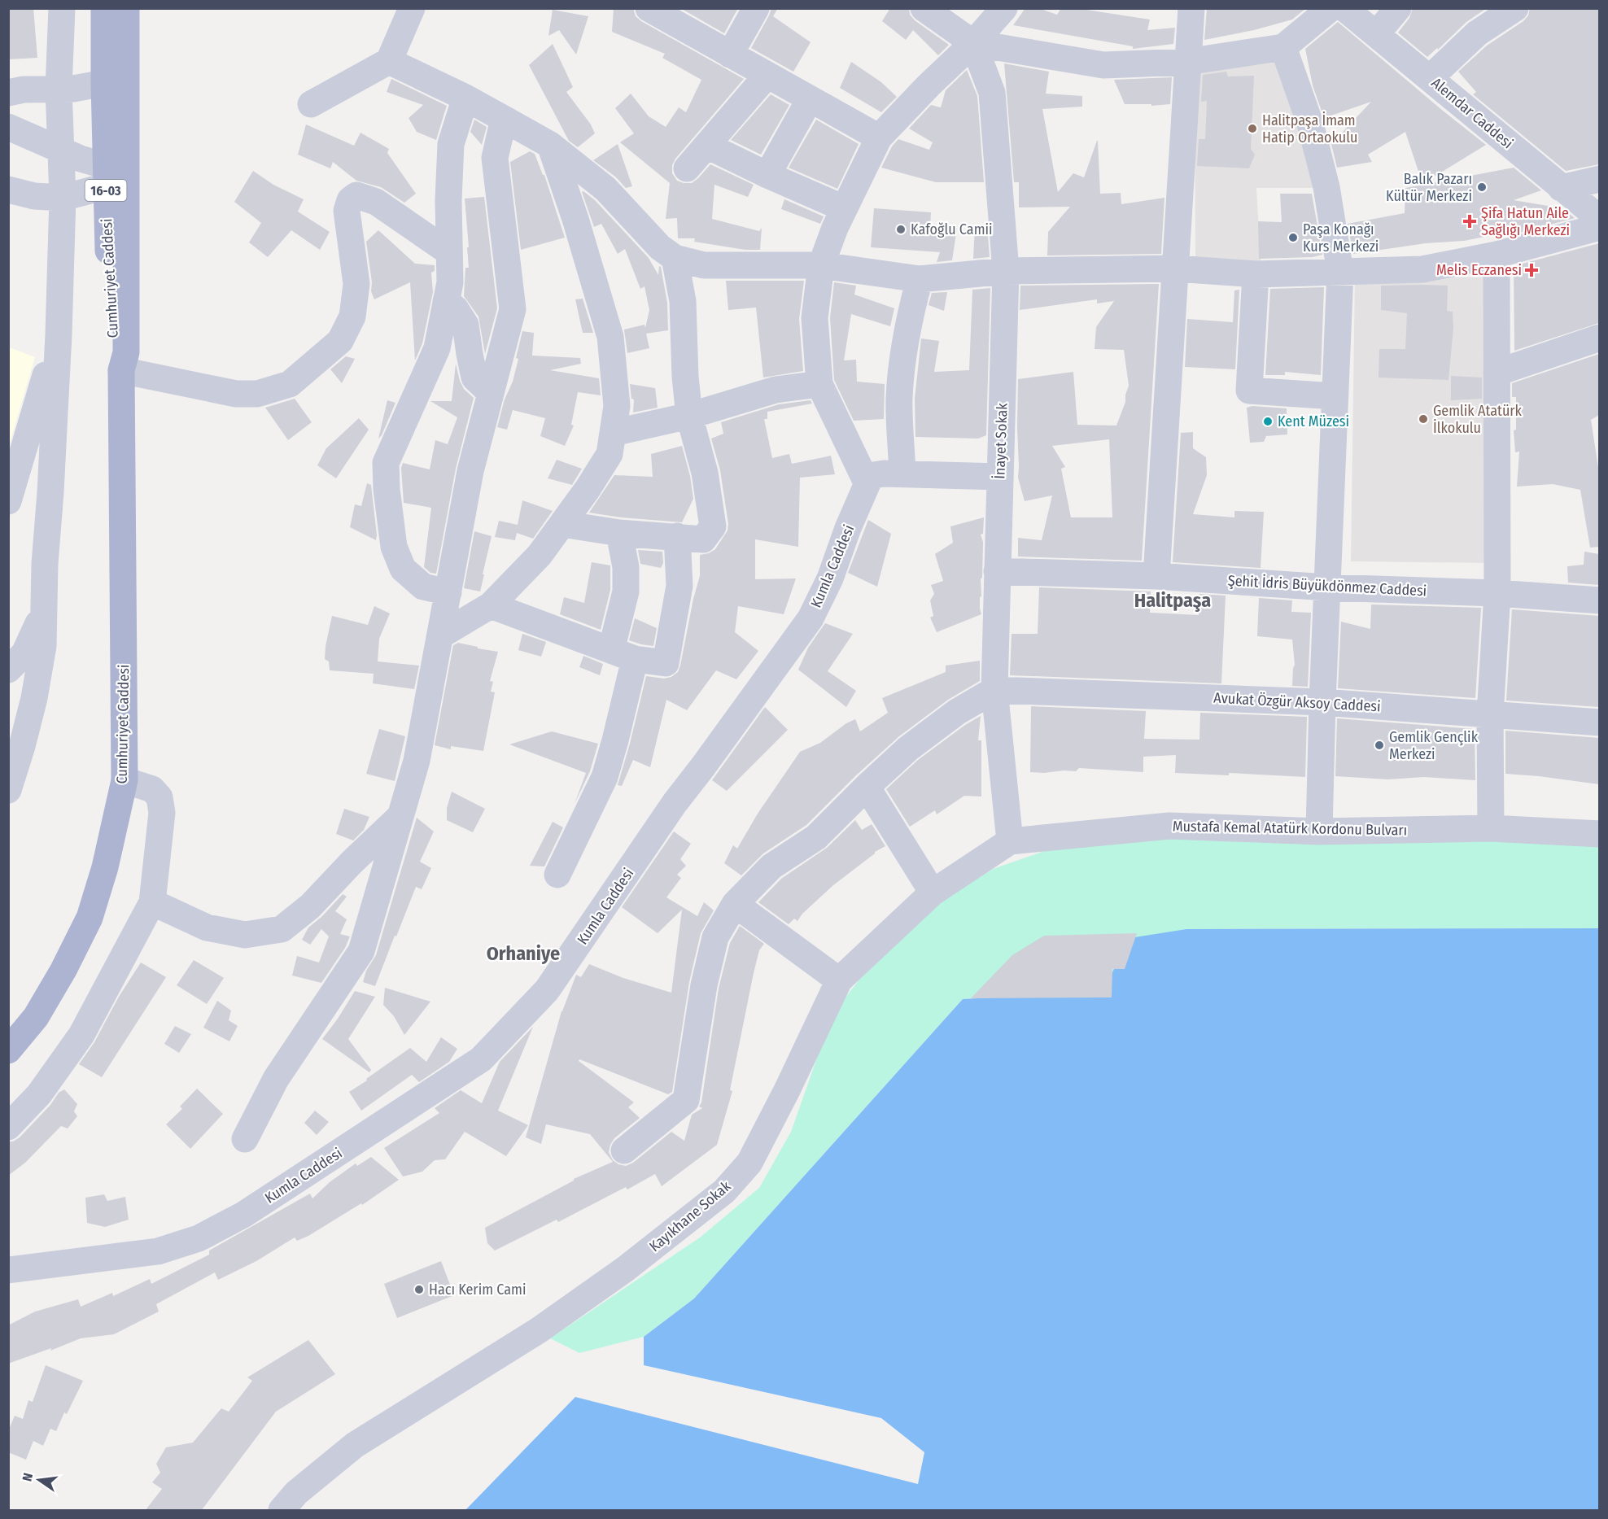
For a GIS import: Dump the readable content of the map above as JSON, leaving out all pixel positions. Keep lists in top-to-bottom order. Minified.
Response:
{"streets":{"main road":["16-03","Cumhuriyet Caddesi"],"street":["Alemdar Caddesi","İnayet Sokak","Kumla Caddesi","Şehit İdris Büyükdönmez Caddesi","Avukat Özgür Aksoy Caddesi","Mustafa Kemal Atatürk Kordonu Bulvarı","Kayıkhane Sokak"]},"crossings":[["İnayet Sokak","Şehit İdris Büyükdönmez Caddesi"],["İnayet Sokak","Avukat Özgür Aksoy Caddesi"],["İnayet Sokak","Mustafa Kemal Atatürk Kordonu Bulvarı"],["İnayet Sokak","Kayıkhane Sokak"],["Mustafa Kemal Atatürk Kordonu Bulvarı","Kayıkhane Sokak"]],"districts":["Halitpaşa","Orhaniye"],"places":{"other":["Halitpaşa İmam Hatip Ortaokulu","Balık Pazarı Kültür Merkezi","Kafoğlu Camii","Paşa Konağı Kurs Merkezi","Gemlik Atatürk İlkokulu","Kent Müzesi","Gemlik Gençlik Merkezi","Hacı Kerim Cami"],"health":["Şifa Hatun Aile Sağlığı Merkezi","Melis Eczanesi"]},"north":"left"}
